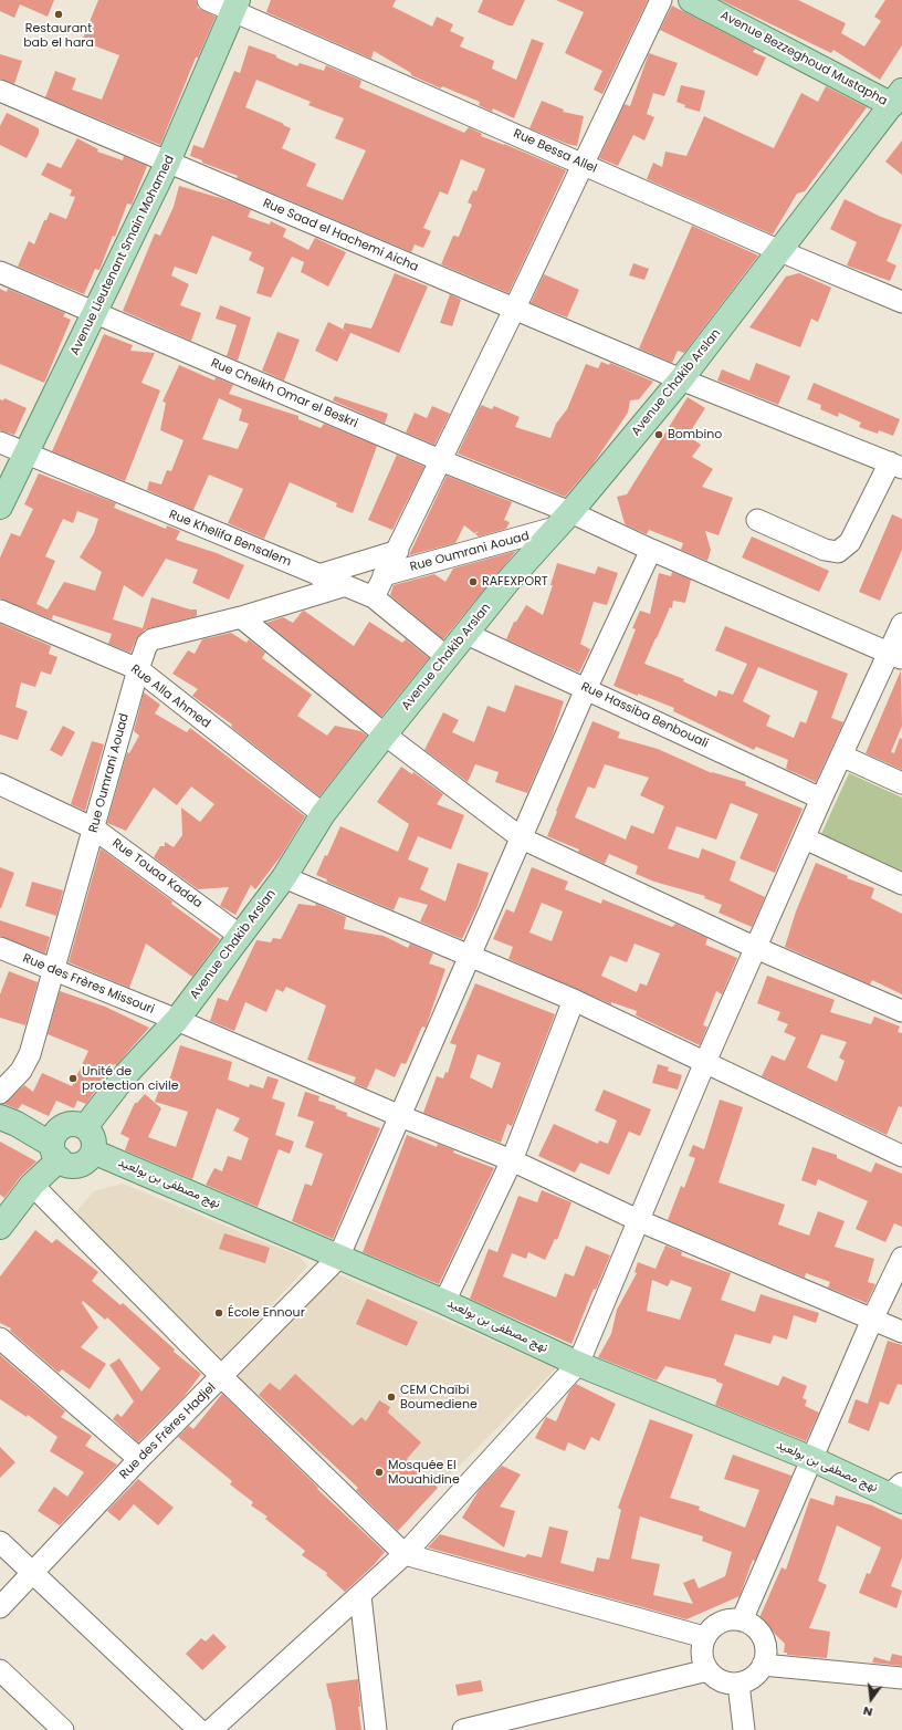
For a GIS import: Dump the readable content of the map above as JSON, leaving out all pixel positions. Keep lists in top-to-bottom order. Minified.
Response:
{"streets":{"main road":["Avenue Bezzeghoud Mustapha","Avenue Lieutenant Smain Mohamed","Avenue Chakib Arslan","نهج مصطفى بن بولعيد"],"street":["Rue Bessa Allel","Rue Saad el Hachemi Aicha","Rue Cheikh Omar el Beskri","Rue Khelifa Bensalem","Rue Oumrani Aouad","Rue Alla Ahmed","Rue Hassiba Benbouali","Rue Touaa Kadda","Rue des Frères Missouri","Rue des Frères Hadjel"]},"crossings":[["Avenue Bezzeghoud Mustapha","Avenue Chakib Arslan"],["Rue Bessa Allel","Avenue Lieutenant Smain Mohamed"],["Rue Bessa Allel","Avenue Chakib Arslan"],["Rue Saad el Hachemi Aicha","Avenue Lieutenant Smain Mohamed"],["Rue Saad el Hachemi Aicha","Avenue Chakib Arslan"],["Avenue Lieutenant Smain Mohamed","Rue Cheikh Omar el Beskri"],["Avenue Lieutenant Smain Mohamed","Rue Khelifa Bensalem"],["Avenue Chakib Arslan","Rue Cheikh Omar el Beskri"],["Avenue Chakib Arslan","Rue Khelifa Bensalem"],["Avenue Chakib Arslan","Rue Oumrani Aouad"],["Avenue Chakib Arslan","Rue Alla Ahmed"],["Avenue Chakib Arslan","Rue Hassiba Benbouali"],["Avenue Chakib Arslan","Rue Touaa Kadda"],["Avenue Chakib Arslan","Rue des Frères Missouri"],["Avenue Chakib Arslan","نهج مصطفى بن بولعيد"],["Rue Cheikh Omar el Beskri","Rue Oumrani Aouad"],["Rue Khelifa Bensalem","Rue Oumrani Aouad"],["Rue Oumrani Aouad","Rue Alla Ahmed"],["Rue Oumrani Aouad","Rue Touaa Kadda"],["Rue Oumrani Aouad","Rue des Frères Missouri"],["نهج مصطفى بن بولعيد","Rue des Frères Hadjel"]],"places":["Restaurant bab el hara","Bombino","RAFEXPORT","Unité de protection civile","École Ennour","CEM Chaïbi Boumediene","Mosquée El Mouahidine"],"north":"bottom"}
